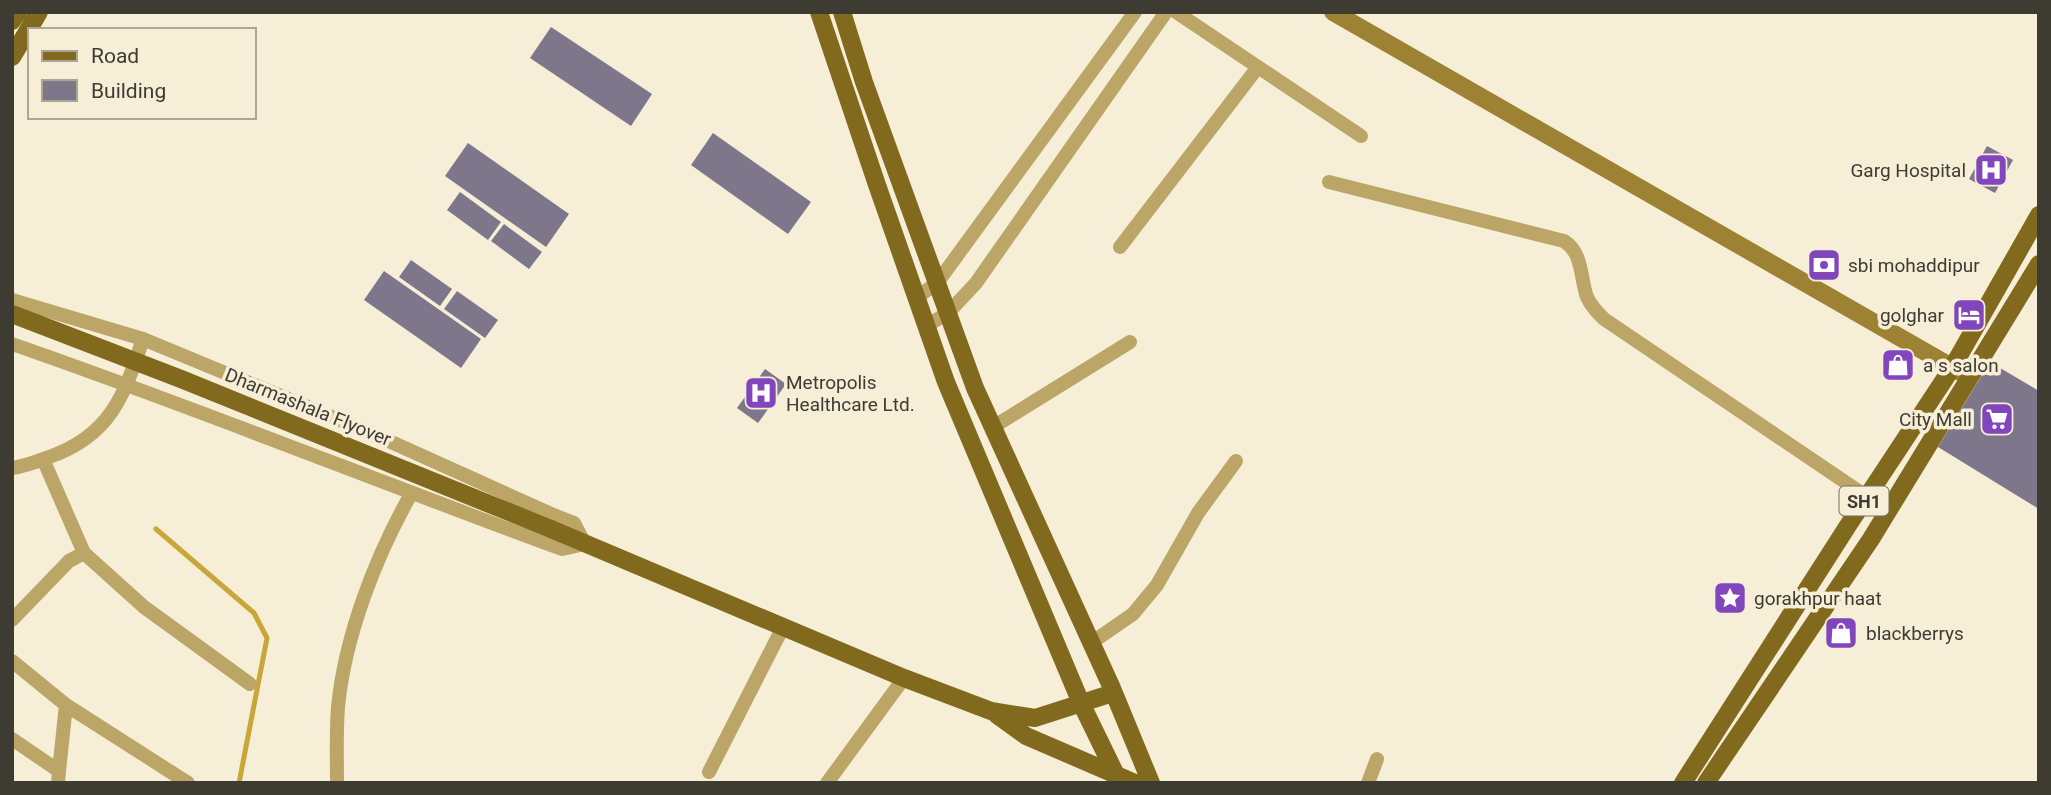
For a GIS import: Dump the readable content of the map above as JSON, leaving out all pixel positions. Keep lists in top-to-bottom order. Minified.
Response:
{"streets":{"main road":["Dharmashala Flyover","SH1"]},"places":{"hospital":["Garg Hospital","Metropolis Healthcare Ltd."],"bank":["sbi mohaddipur"],"hotel":["golghar"],"shop":["a s salon","blackberrys"],"supermarket":["City Mall"],"place":["gorakhpur haat"]},"legend":["Road","Building"]}
